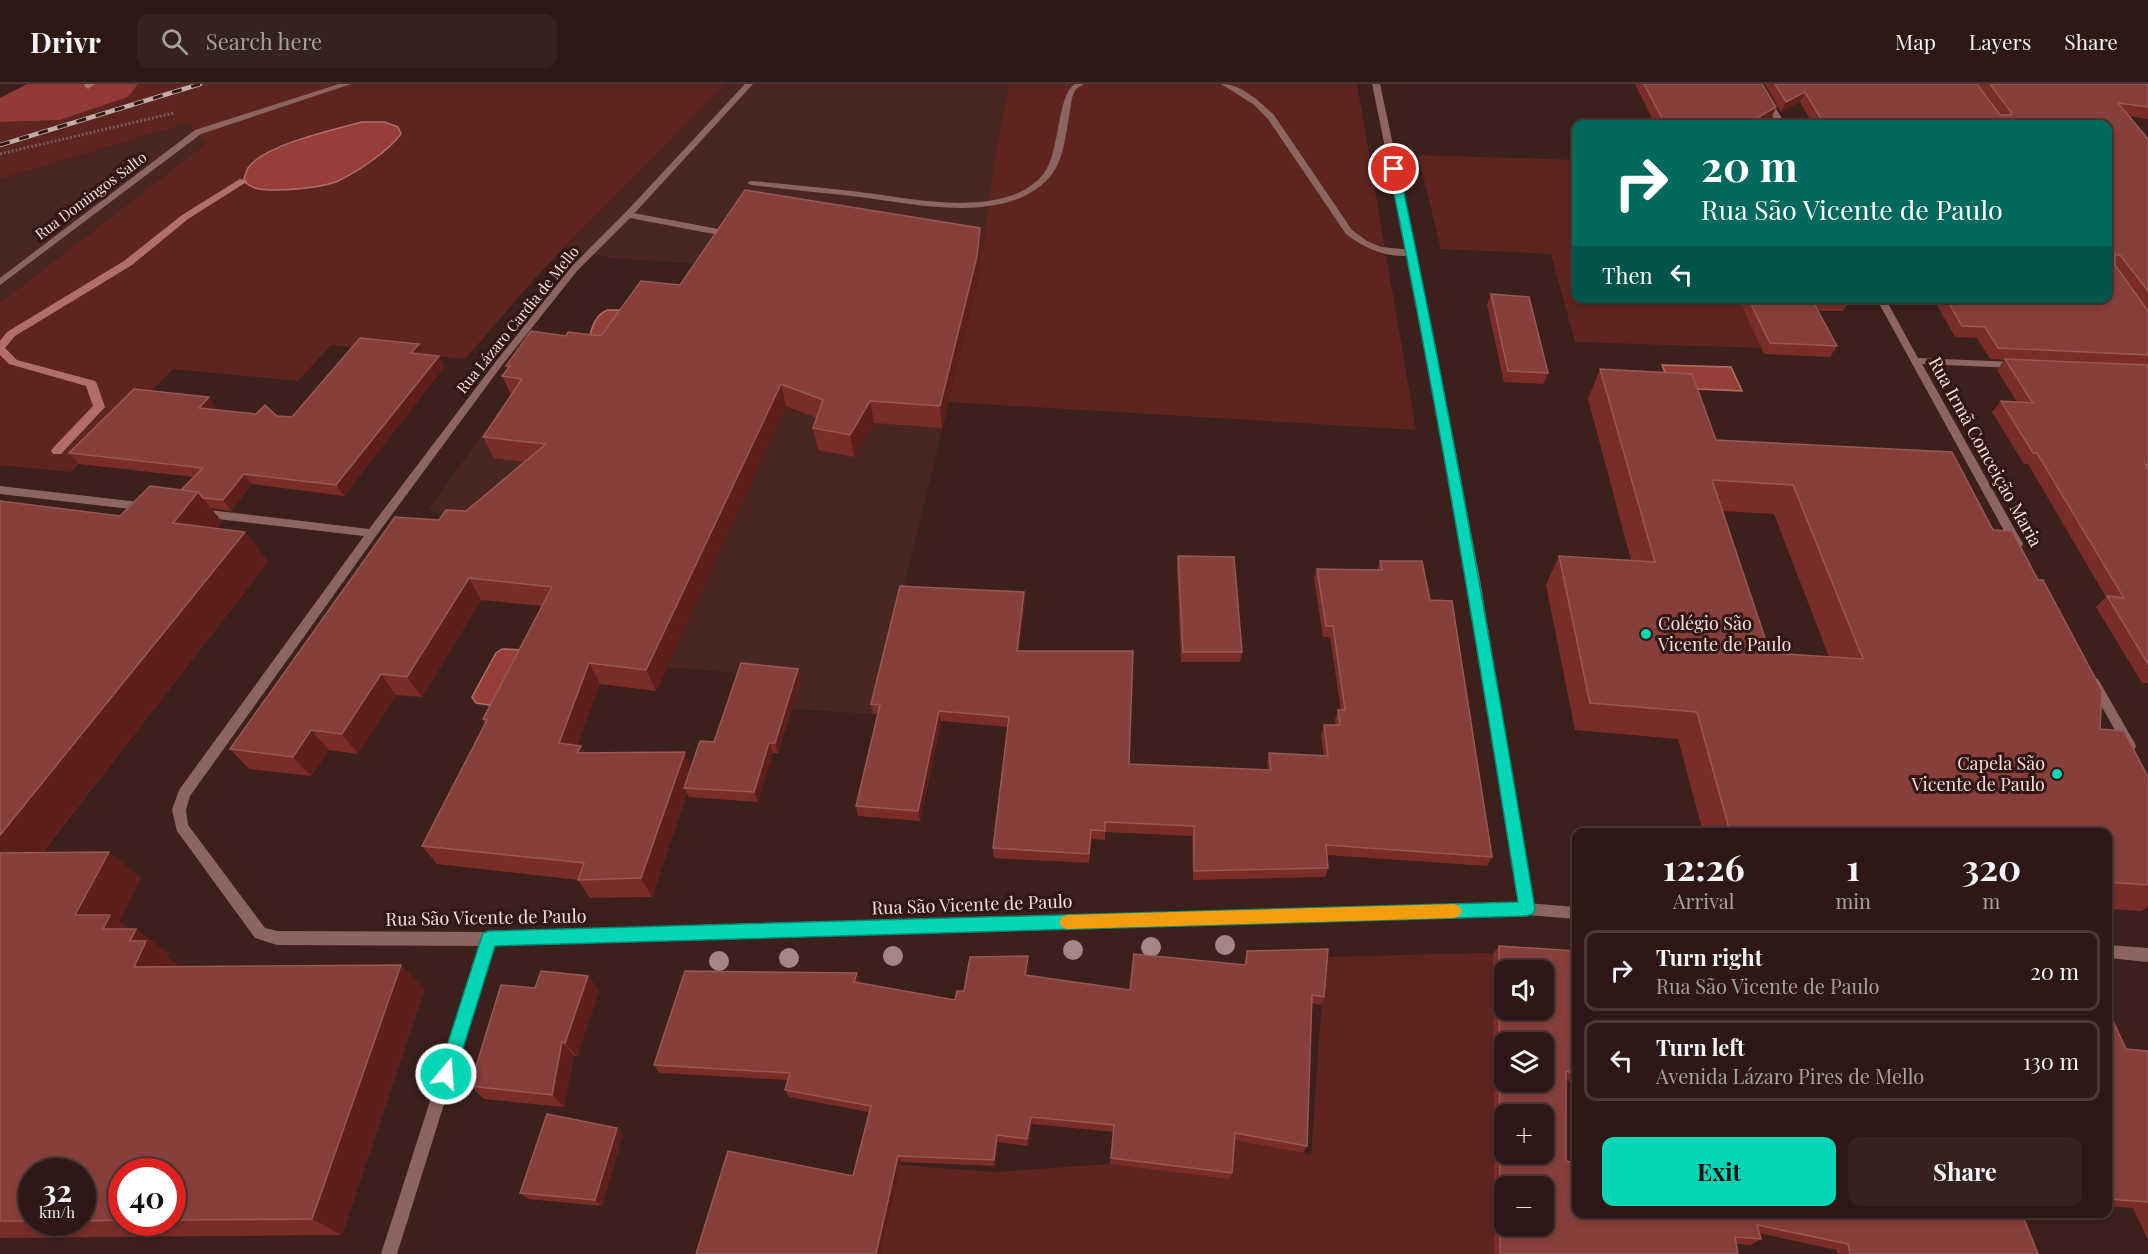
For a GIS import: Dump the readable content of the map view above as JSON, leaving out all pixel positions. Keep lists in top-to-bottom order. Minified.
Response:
{"streets":{"street":["Rua Domingos Salto","Rua Lázaro Cardia de Mello","Rua Irmã Conceição Maria","Rua São Vicente de Paulo"]},"crossings":[["Rua Lázaro Cardia de Mello","Rua São Vicente de Paulo"]],"places":["Colégio São Vicente de Paulo","Capela São Vicente de Paulo"],"page":{"header":"Drivr","search":"Search here","nav":["Map","Layers","Share"],"turn":["20 m","Rua São Vicente de Paulo"],"then":"Then","eta":["12:26","Arrival","1","min","320","m"],"list":[{"name":"Turn right","note":"Rua São Vicente de Paulo","value":"20 m"},{"name":"Turn left","note":"Avenida Lázaro Pires de Mello","value":"130 m"}],"map_buttons":["+","−"],"buttons":["Exit","Share"],"speed":"32 km/h","limit":"40"}}
